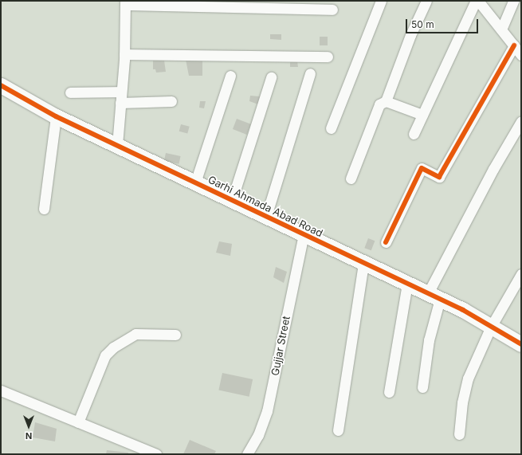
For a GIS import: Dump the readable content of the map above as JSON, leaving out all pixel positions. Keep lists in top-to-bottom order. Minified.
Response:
{"streets":{"street":["Garhi Ahmada Abad Road","Gujjar Street"]},"crossings":[["Garhi Ahmada Abad Road","Gujjar Street"]],"scale_bar":"50 m","north":"bottom"}
